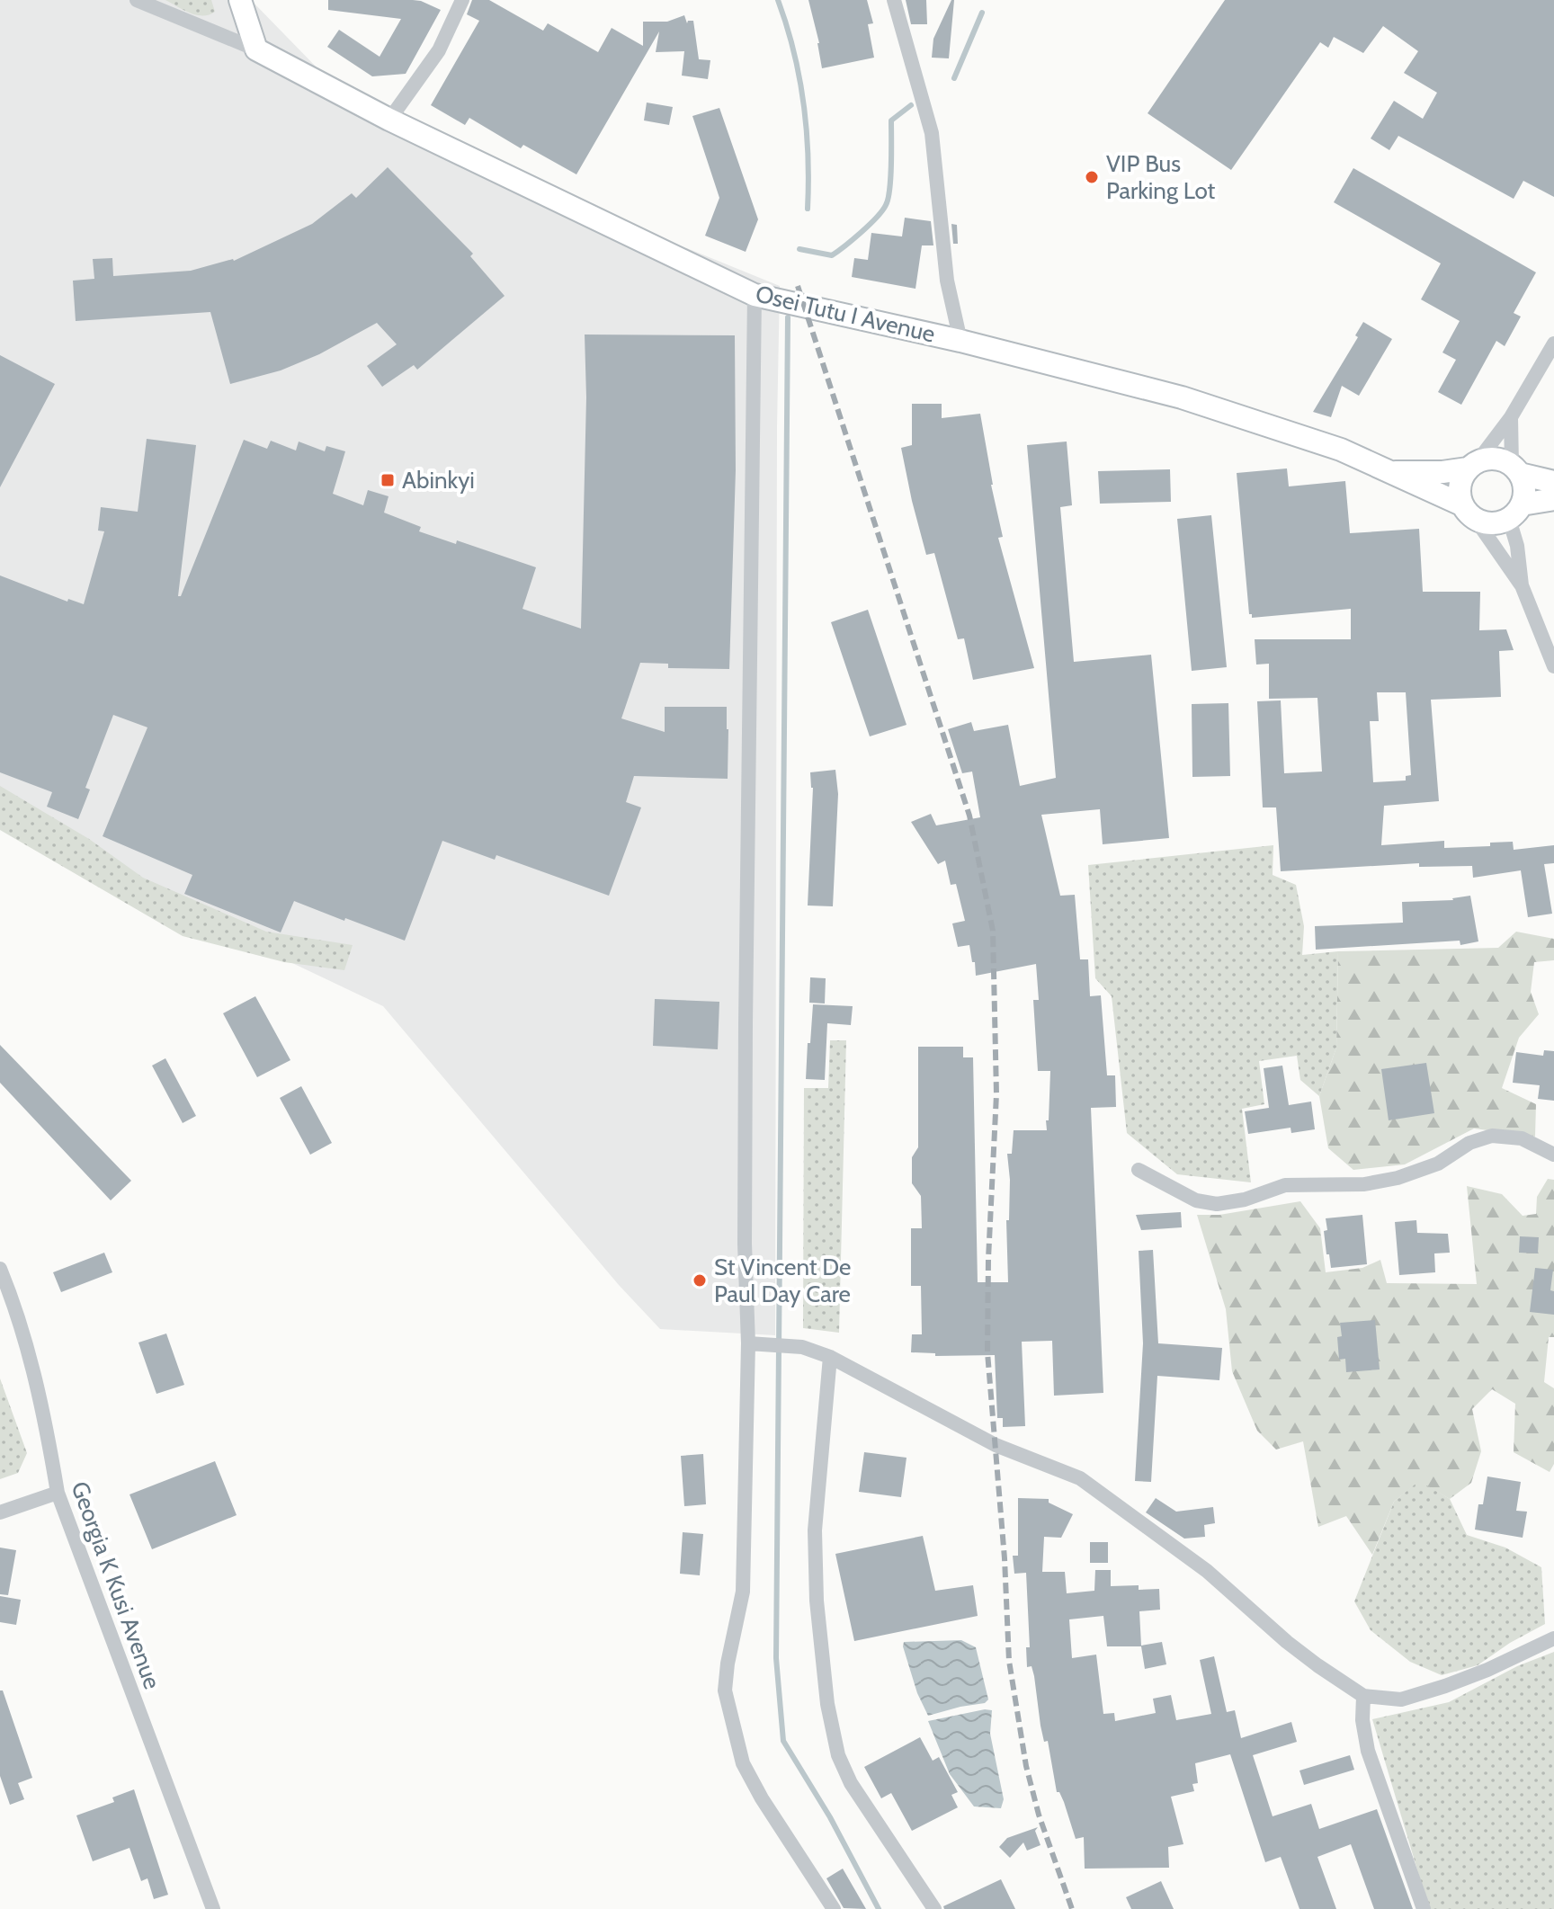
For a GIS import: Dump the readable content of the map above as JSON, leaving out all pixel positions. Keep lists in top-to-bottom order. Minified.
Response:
{"streets":{"street":["Osei Tutu I Avenue","Georgia K Kusi Avenue"]},"places":{"other":["VIP Bus Parking Lot","St Vincent De Paul Day Care"],"transit":["Abinkyi"]}}
